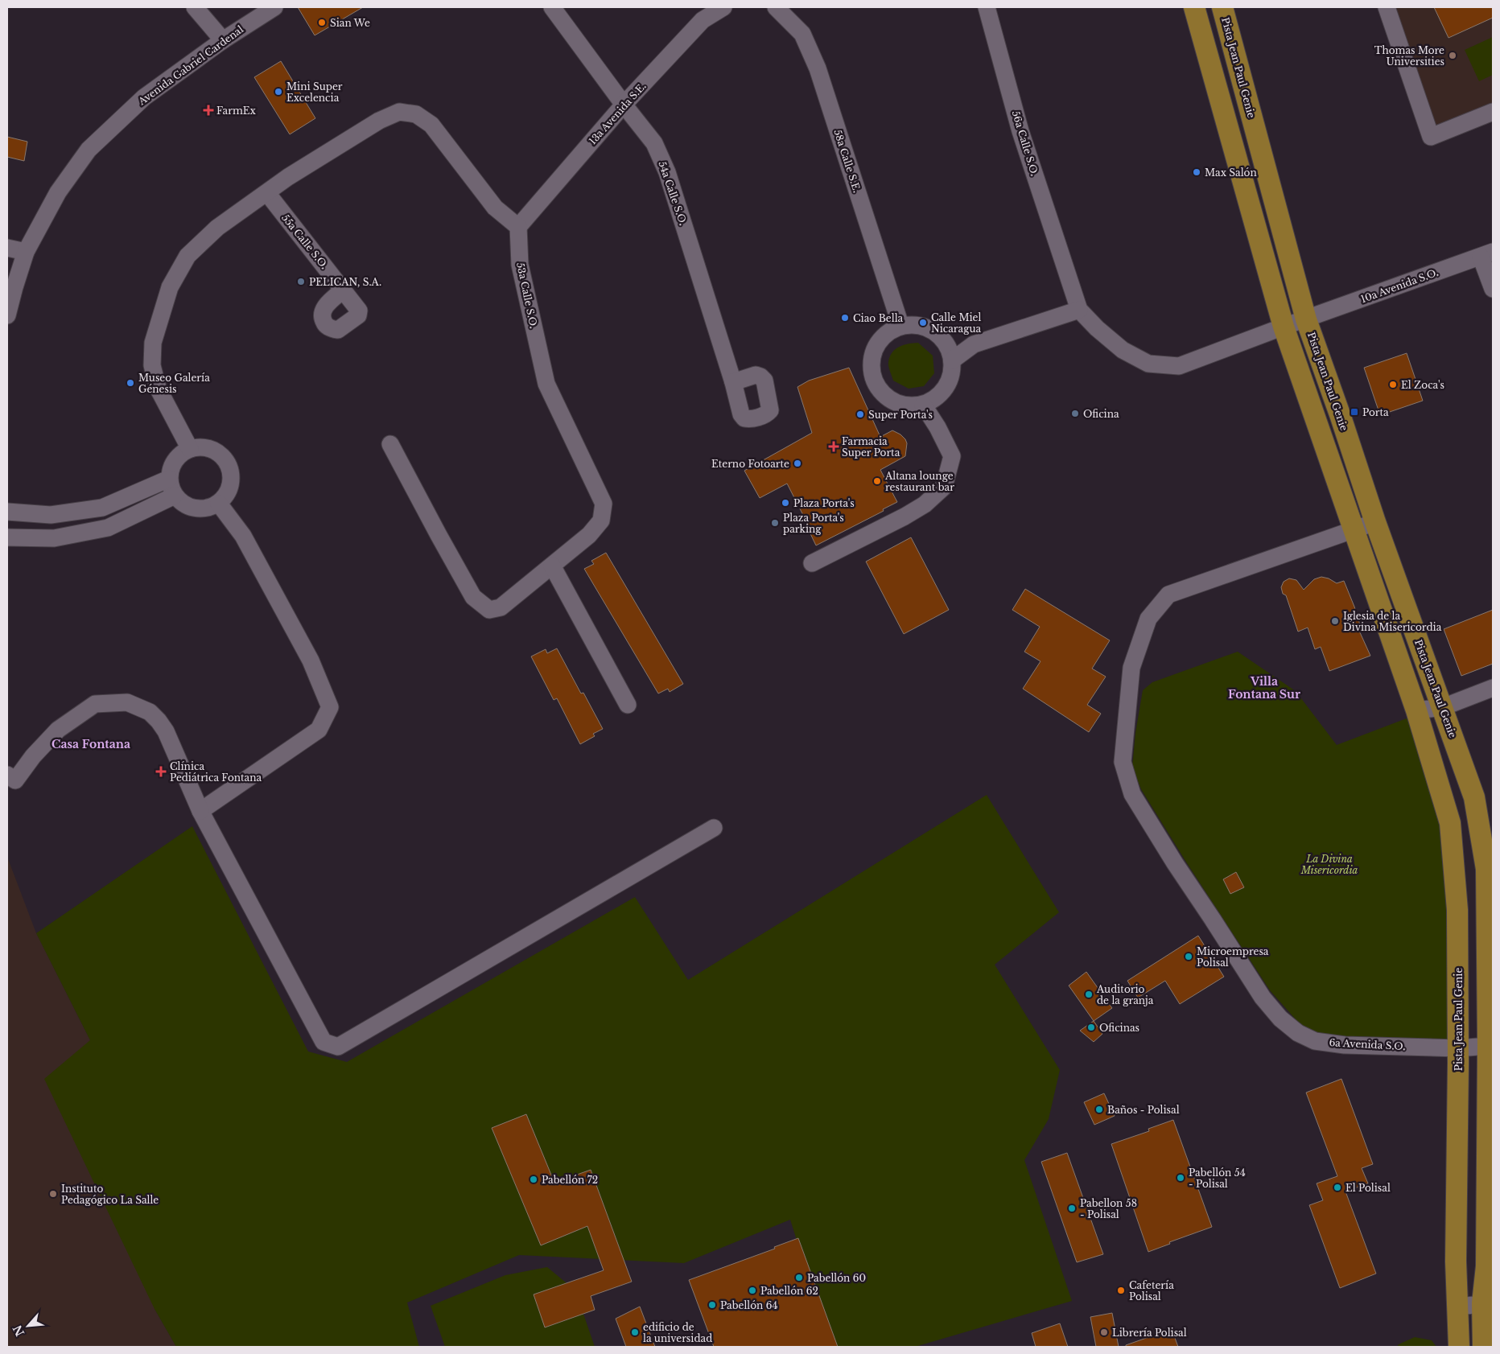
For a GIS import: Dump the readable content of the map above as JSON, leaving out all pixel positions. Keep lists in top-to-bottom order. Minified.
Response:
{"streets":{"main road":["Pista Jean Paul Genie"],"street":["Avenida Gabriel Cardenal","13a Avenida S.E.","56a Calle S.O.","58a Calle S.E.","54a Calle S.O.","55a Calle S.O.","10a Avenida S.O.","53a Calle S.O.","6a Avenida S.O."]},"crossings":[["Pista Jean Paul Genie","10a Avenida S.O."],["Pista Jean Paul Genie","6a Avenida S.O."],["13a Avenida S.E.","54a Calle S.O."],["13a Avenida S.E.","53a Calle S.O."],["56a Calle S.O.","10a Avenida S.O."]],"districts":["Villa Fontana Sur","Casa Fontana"],"parks":["La Divina Misericordia"],"places":{"other":["Sian We","Thomas More Universities","Mini Super Excelencia","Max Salón","PELICAN, S.A.","Ciao Bella","Calle Miel Nicaragua","Museo Galería Génesis","El Zoca's","Oficina","Super Porta's","Eterno Fotoarte","Altana lounge restaurant bar","Plaza Porta's","Plaza Porta's parking","Iglesia de la Divina Misericordia","Microempresa Polisal","Auditorio de la granja","Oficinas","Baños - Polisal","Pabellón 54 - Polisal","Pabellón 72","El Polisal","Instituto Pedagógico La Salle","Pabellon 58 - Polisal","Pabellón 60","Pabellón 62","Cafetería Polisal","Pabellón 64","edificio de la universidad","Librería Polisal"],"health":["FarmEx","Farmacia Super Porta","Clínica Pediátrica Fontana"],"transit":["Porta"]},"north":"bottom left"}
